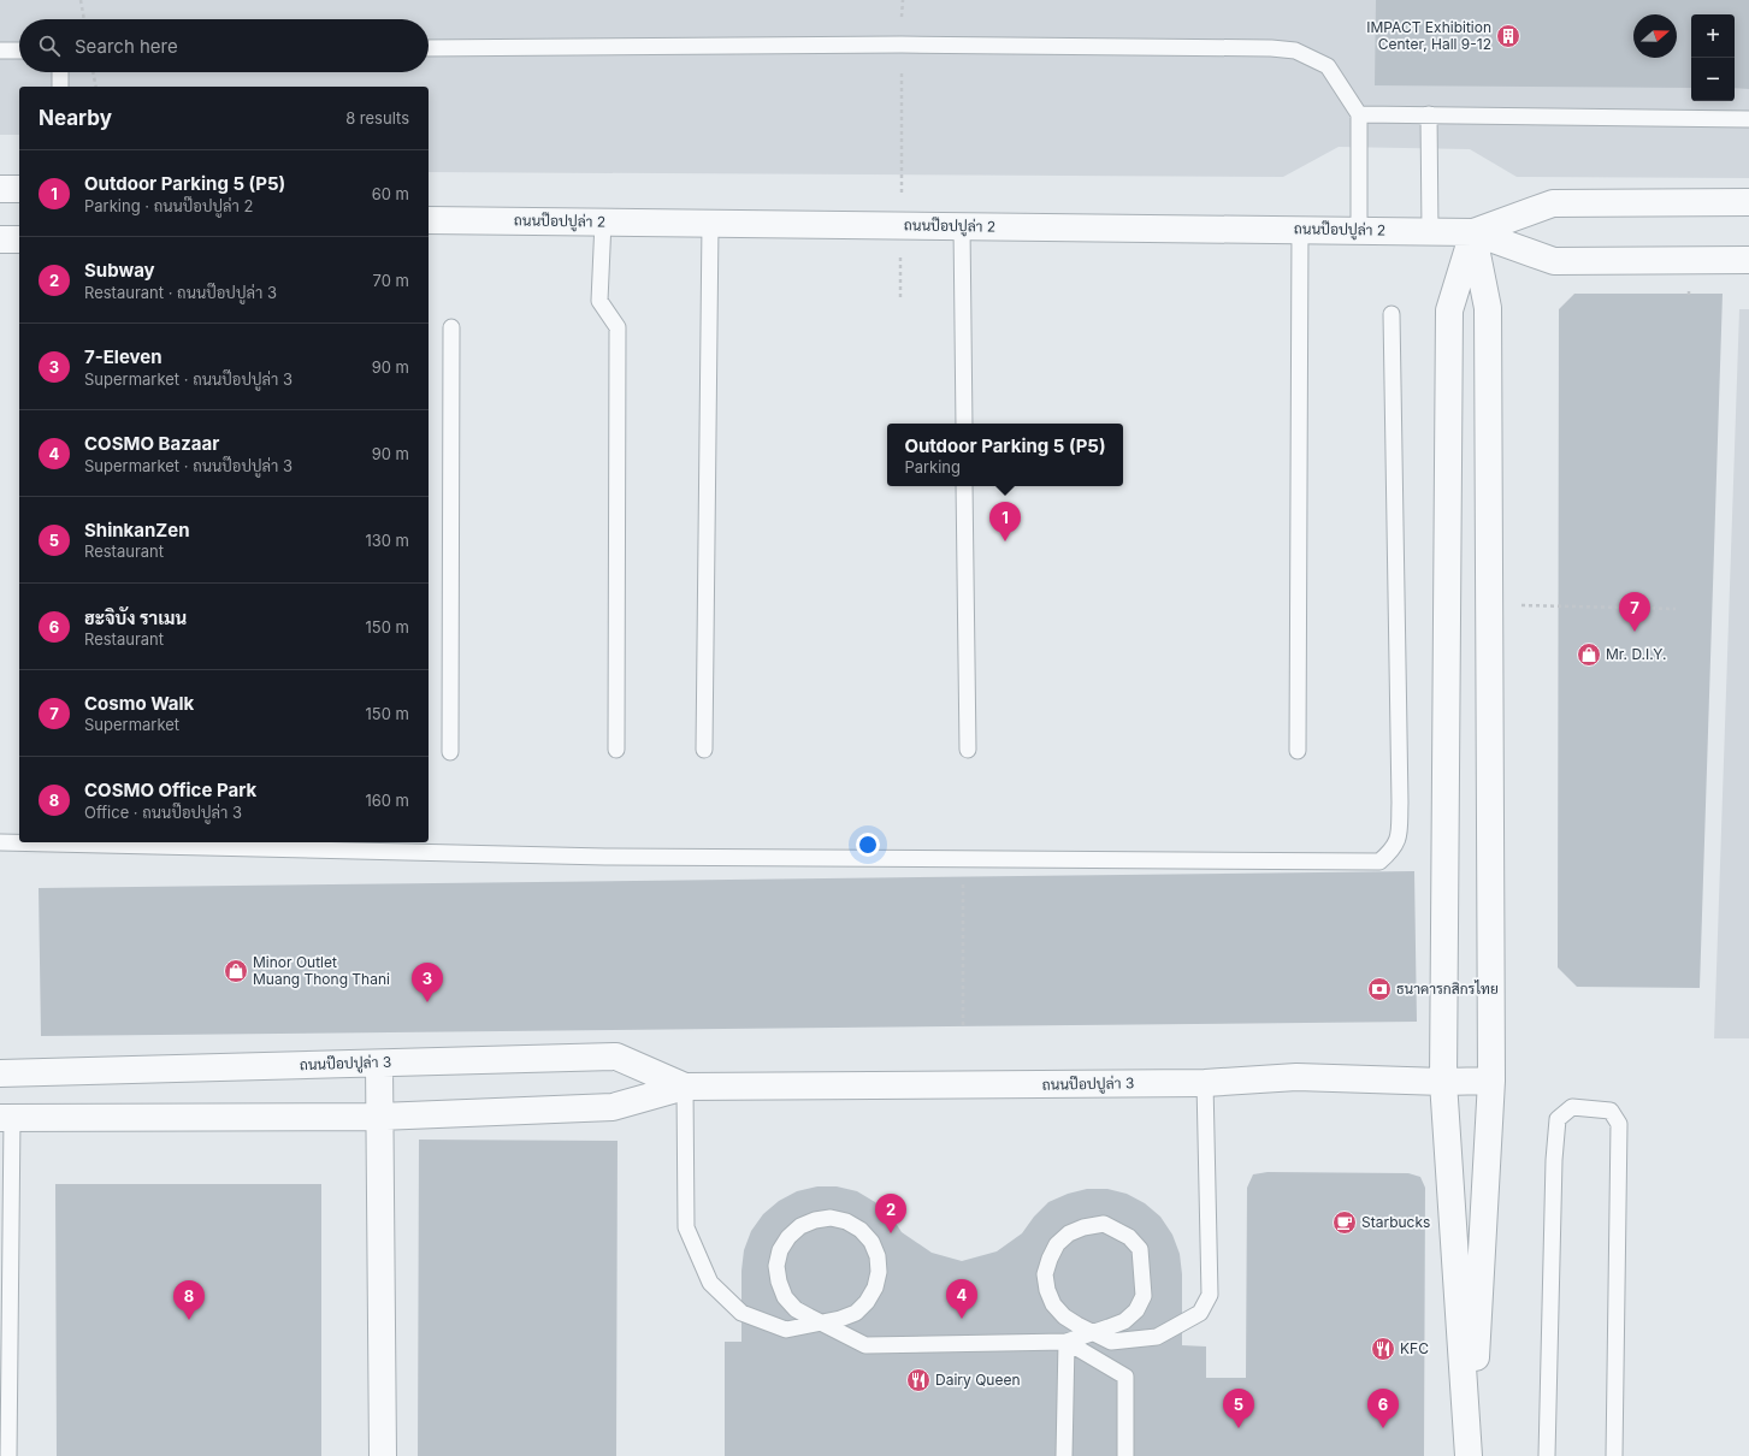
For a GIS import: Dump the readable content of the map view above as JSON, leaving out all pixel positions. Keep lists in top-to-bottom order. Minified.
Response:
{"streets":{"street":["ถนนป๊อปปูล่า 2","ถนนป๊อปปูล่า 3"]},"places":{"building":["IMPACT Exhibition Center, Hall 9-12"],"shop":["Mr. D.I.Y.","Minor Outlet Muang Thong Thani"],"bank":["ธนาคารกสิกรไทย"],"cafe":["Starbucks"],"restaurant":["KFC","Dairy Queen"]},"north":"right","page":{"map_buttons":["+","−"],"search":"Search here","heading":["Nearby","8 results"],"list":[{"mark":"1","name":"Outdoor Parking 5 (P5)","note":"Parking · ถนนป๊อปปูล่า 2","value":"60 m"},{"mark":"2","name":"Subway","note":"Restaurant · ถนนป๊อปปูล่า 3","value":"70 m"},{"mark":"3","name":"7-Eleven","note":"Supermarket · ถนนป๊อปปูล่า 3","value":"90 m"},{"mark":"4","name":"COSMO Bazaar","note":"Supermarket · ถนนป๊อปปูล่า 3","value":"90 m"},{"mark":"5","name":"ShinkanZen","note":"Restaurant","value":"130 m"},{"mark":"6","name":"ฮะจิบัง ราเมน","note":"Restaurant","value":"150 m"},{"mark":"7","name":"Cosmo Walk","note":"Supermarket","value":"150 m"},{"mark":"8","name":"COSMO Office Park","note":"Office · ถนนป๊อปปูล่า 3","value":"160 m"}],"popup":["Outdoor Parking 5 (P5)","Parking"],"pins":["1","7","3","2","4","8","5","6"]}}
